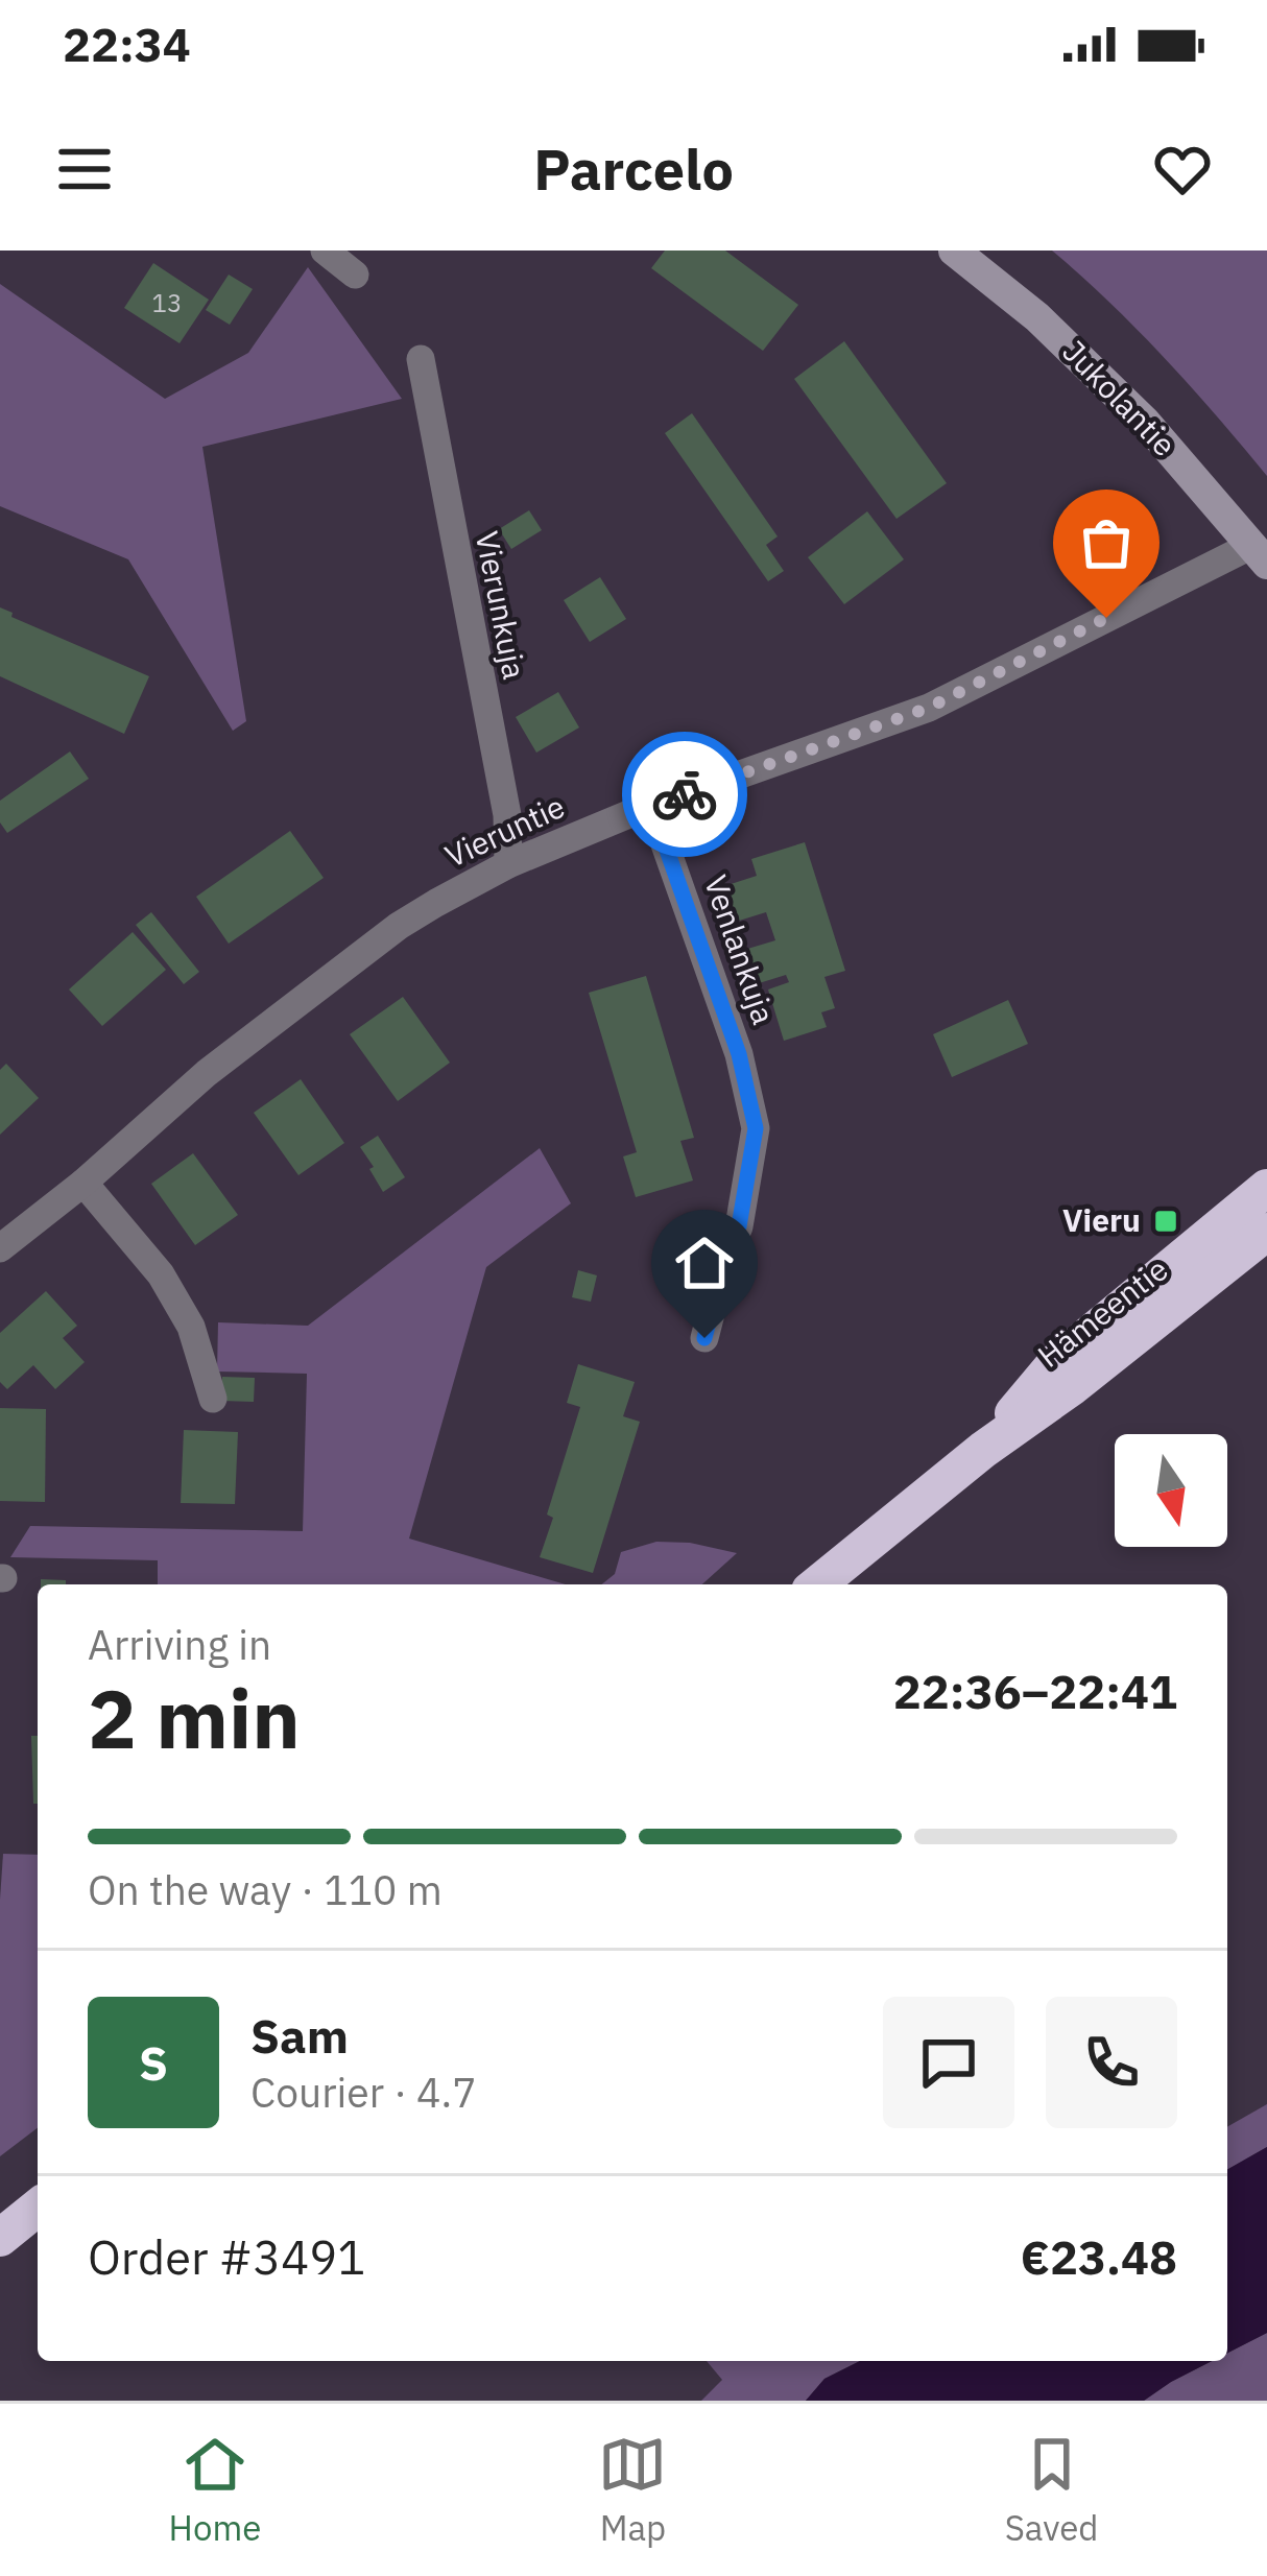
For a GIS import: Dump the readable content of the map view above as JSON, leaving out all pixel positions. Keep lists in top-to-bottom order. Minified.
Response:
{"streets":{"highway":["Hämeentie"],"street":["Jukolantie","Vierunkuja","Vieruntie","Venlankuja"]},"crossings":[["Jukolantie","Vieruntie"],["Vierunkuja","Vieruntie"],["Vieruntie","Venlankuja"]],"places":{"transit":["Vieru"]},"house_numbers":["13"],"north":"bottom","page":{"status":"22:34","header":"Parcelo","heading":["2 min","Arriving in","22:36–22:41"],"panel":["Sam","Courier · 4.7","Order #3491","€23.48"],"bar":"On the way · 110 m","round":"S","tabs":["Home","Map","Saved"]}}
